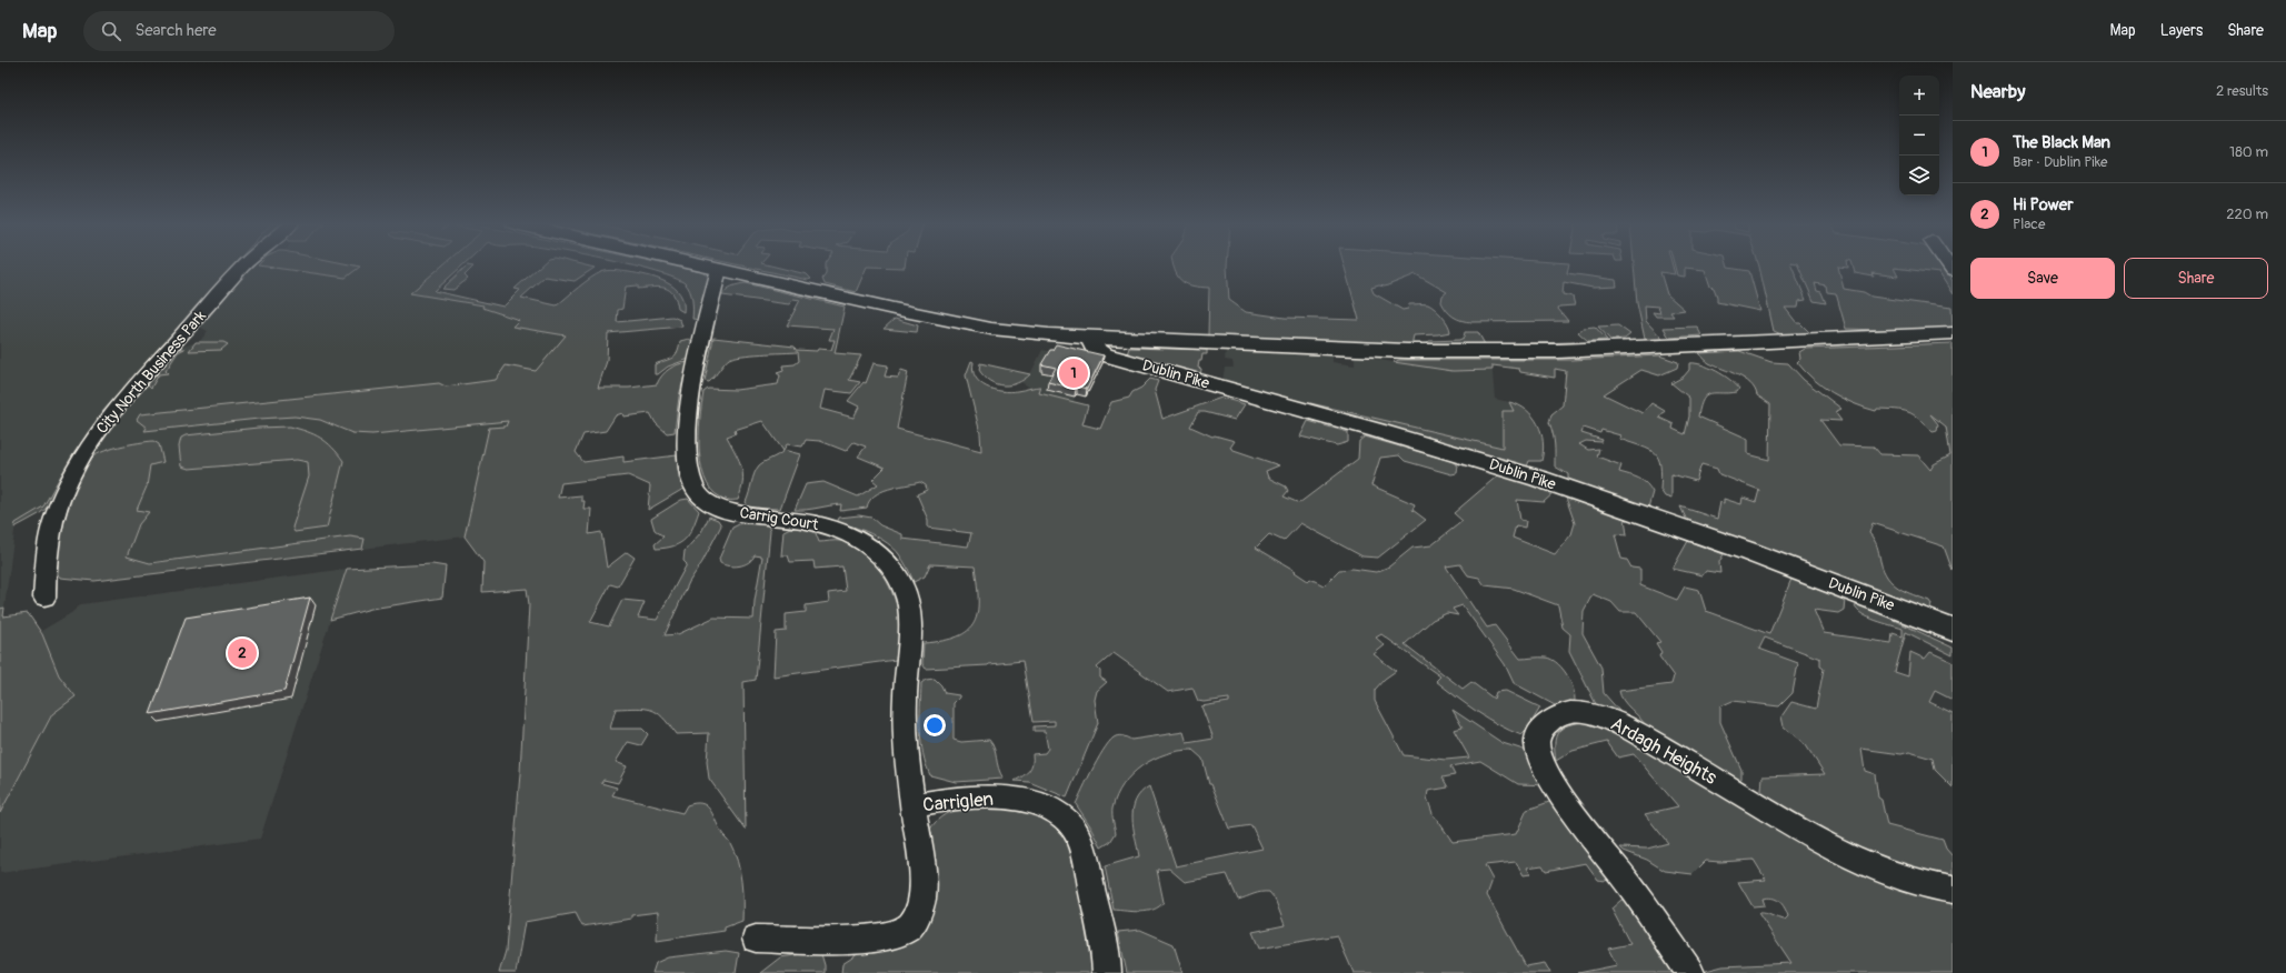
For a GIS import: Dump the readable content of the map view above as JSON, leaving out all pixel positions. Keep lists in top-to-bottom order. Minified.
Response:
{"streets":{"street":["City North Business Park","Dublin Pike","Carrig Court","Ardagh Heights","Carriglen"]},"crossings":[["Dublin Pike","Carrig Court"],["Carrig Court","Carriglen"]],"page":{"header":"Map","search":"Search here","nav":["Map","Layers","Share"],"heading":["Nearby","2 results"],"map_buttons":["+","−"],"list":[{"mark":"1","name":"The Black Man","note":"Bar · Dublin Pike","value":"180 m"},{"mark":"2","name":"Hi Power","note":"Place","value":"220 m"}],"buttons":["Save","Share"],"pins":["1","2"]}}
